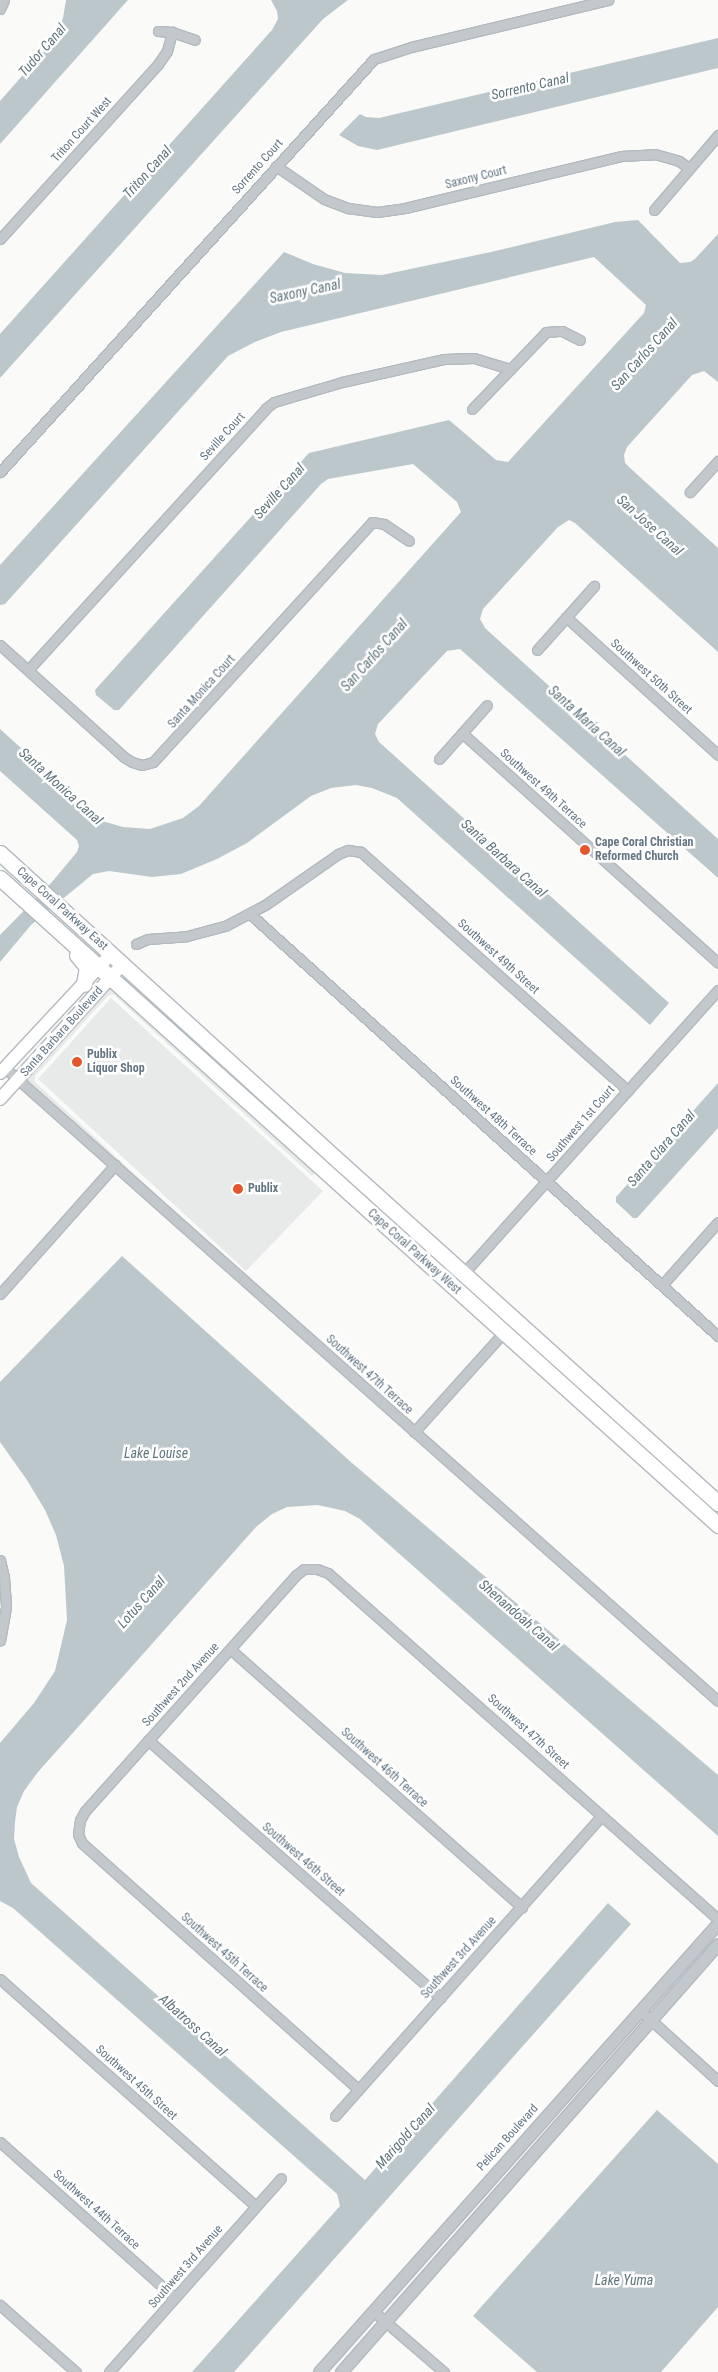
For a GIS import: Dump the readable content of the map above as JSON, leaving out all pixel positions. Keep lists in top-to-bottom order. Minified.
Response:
{"streets":{"main road":["Cape Coral Parkway East","Santa Barbara Boulevard","Cape Coral Parkway West"],"street":["Triton Court West","Sorrento Court","Saxony Court","Seville Court","Southwest 50th Street","Santa Monica Court","Southwest 49th Terrace","Southwest 49th Street","Southwest 48th Terrace","Southwest 1st Court","Southwest 47th Terrace","Southwest 2nd Avenue","Southwest 47th Street","Southwest 46th Terrace","Southwest 46th Street","Southwest 45th Terrace","Southwest 3rd Avenue","Southwest 45th Street","Pelican Boulevard","Southwest 44th Terrace"]},"crossings":[["Sorrento Court","Saxony Court"],["Seville Court","Santa Monica Court"],["Cape Coral Parkway East","Santa Barbara Boulevard"],["Cape Coral Parkway East","Cape Coral Parkway West"],["Southwest 49th Street","Southwest 48th Terrace"],["Southwest 49th Street","Southwest 1st Court"],["Santa Barbara Boulevard","Cape Coral Parkway West"],["Santa Barbara Boulevard","Southwest 47th Terrace"],["Southwest 48th Terrace","Southwest 1st Court"],["Southwest 1st Court","Cape Coral Parkway West"],["Southwest 2nd Avenue","Southwest 47th Street"],["Southwest 2nd Avenue","Southwest 46th Terrace"],["Southwest 2nd Avenue","Southwest 46th Street"],["Southwest 2nd Avenue","Southwest 45th Terrace"],["Southwest 47th Street","Southwest 3rd Avenue"],["Southwest 46th Terrace","Southwest 3rd Avenue"],["Southwest 46th Street","Southwest 3rd Avenue"],["Southwest 45th Terrace","Southwest 3rd Avenue"],["Southwest 3rd Avenue","Southwest 45th Street"],["Southwest 3rd Avenue","Southwest 44th Terrace"]],"water":["Tudor Canal","Sorrento Canal","Triton Canal","Saxony Canal","San Carlos Canal","Seville Canal","San Jose Canal","Santa Maria Canal","Santa Monica Canal","Santa Barbara Canal","Santa Clara Canal","Lake Louise","Lotus Canal","Shenandoah Canal","Albatross Canal","Marigold Canal","Lake Yuma"],"places":["Cape Coral Christian Reformed Church","Publix Liquor Shop","Publix"]}
